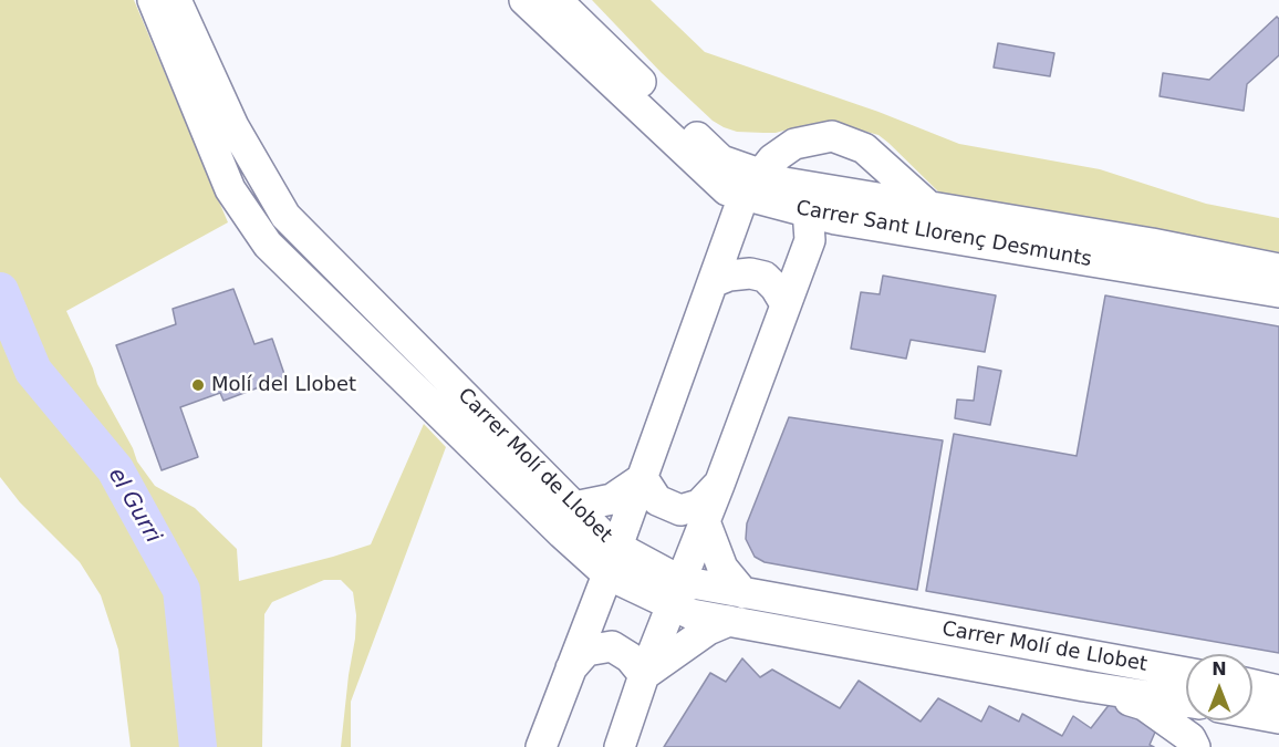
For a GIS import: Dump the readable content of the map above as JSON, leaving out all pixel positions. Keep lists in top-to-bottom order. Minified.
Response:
{"streets":{"street":["Carrer Sant Llorenç Desmunts","Carrer Molí de Llobet"]},"water":["el Gurri"],"places":["Molí del Llobet"],"north":"top"}
